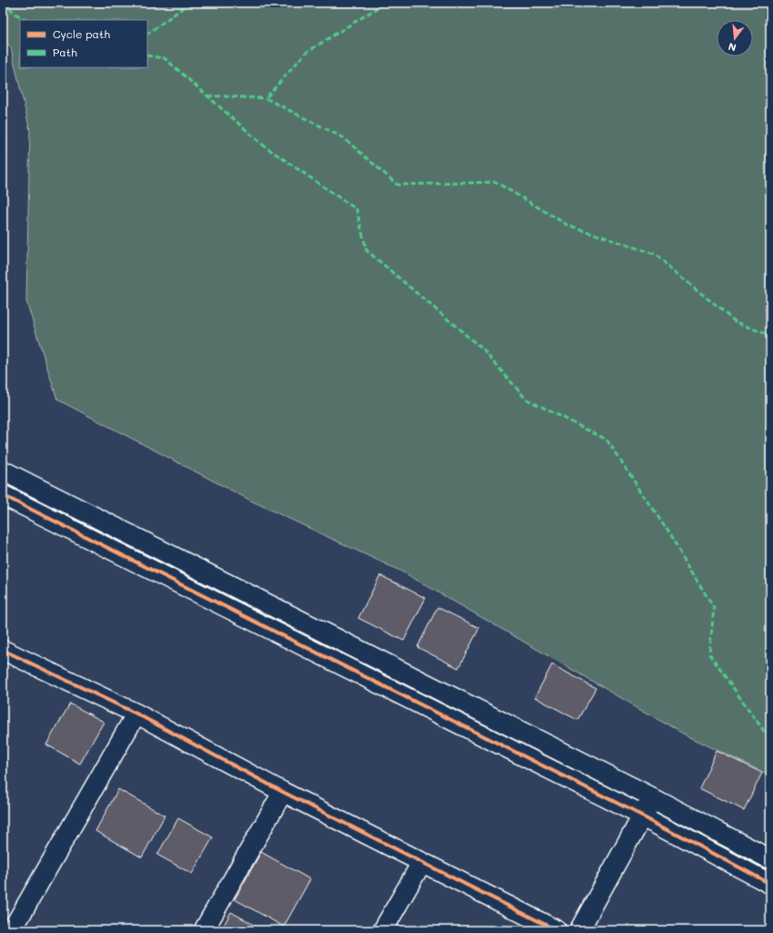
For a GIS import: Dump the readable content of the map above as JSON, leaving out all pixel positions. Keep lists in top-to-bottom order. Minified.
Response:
{"legend":["Cycle path","Path"],"north":"bottom"}
